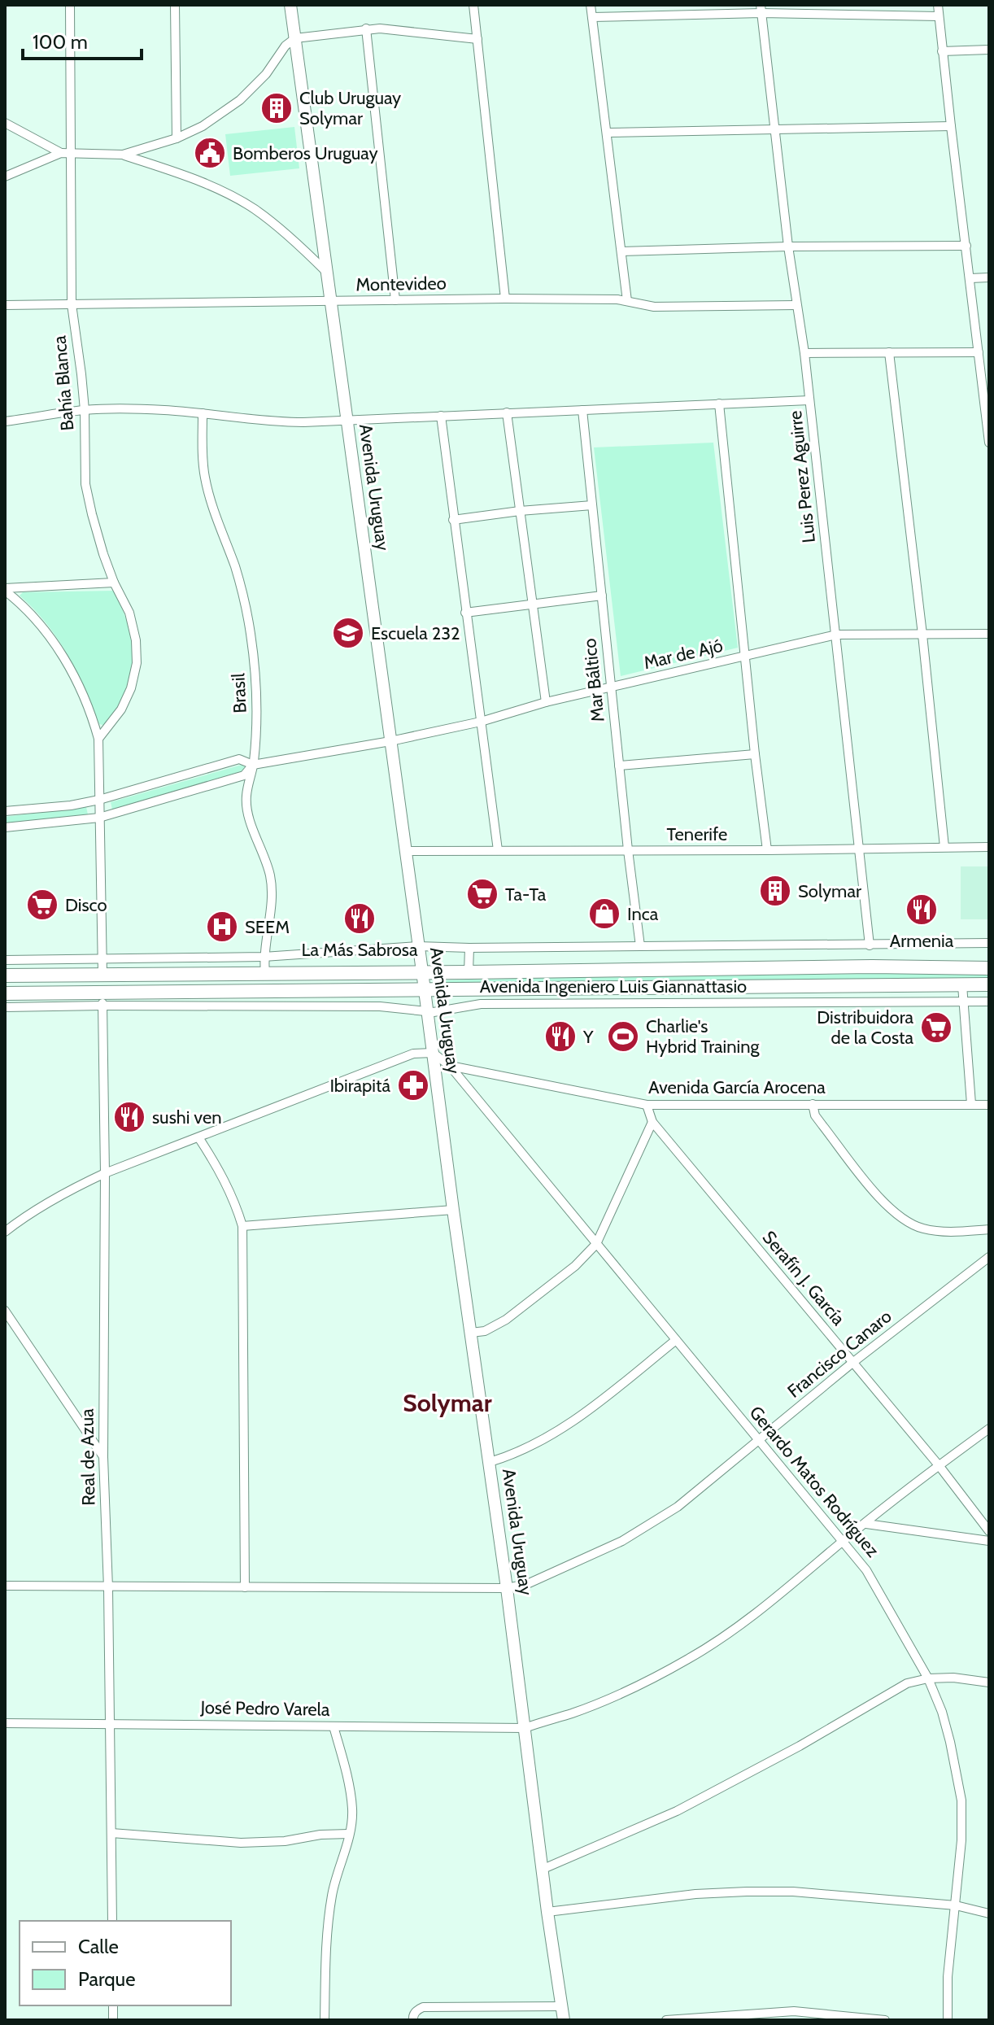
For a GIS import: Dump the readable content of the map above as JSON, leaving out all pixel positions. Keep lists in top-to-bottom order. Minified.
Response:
{"streets":{"main road":["Avenida Ingeniero Luis Giannattasio"],"street":["Montevideo","Bahía Blanca","Luis Perez Aguirre","Avenida Uruguay","Mar de Ajó","Mar Báltico","Brasil","Tenerife","Avenida García Arocena","Serafín J. García","Francisco Canaro","Real de Azua","Gerardo Matos Rodríguez","José Pedro Varela"]},"crossings":[["Montevideo","Bahía Blanca"],["Montevideo","Luis Perez Aguirre"],["Montevideo","Avenida Uruguay"],["Luis Perez Aguirre","Mar de Ajó"],["Luis Perez Aguirre","Tenerife"],["Avenida Uruguay","Mar de Ajó"],["Avenida Uruguay","Tenerife"],["Avenida Uruguay","Avenida Ingeniero Luis Giannattasio"],["Avenida Uruguay","Francisco Canaro"],["Avenida Uruguay","Gerardo Matos Rodríguez"],["Avenida Uruguay","José Pedro Varela"],["Mar de Ajó","Mar Báltico"],["Mar de Ajó","Brasil"],["Mar Báltico","Tenerife"],["Brasil","Avenida Ingeniero Luis Giannattasio"],["Avenida Ingeniero Luis Giannattasio","Real de Azua"],["Avenida García Arocena","Serafín J. García"],["Avenida García Arocena","Gerardo Matos Rodríguez"],["Serafín J. García","Francisco Canaro"],["Serafín J. García","José Pedro Varela"],["Francisco Canaro","Real de Azua"],["Francisco Canaro","Gerardo Matos Rodríguez"],["Real de Azua","José Pedro Varela"],["Gerardo Matos Rodríguez","José Pedro Varela"]],"districts":["Solymar"],"places":{"building":["Club Uruguay Solymar","Solymar"],"public building":["Bomberos Uruguay"],"school or university":["Escuela 232"],"supermarket":["Ta-Ta","Disco","Distribuidora de la Costa"],"restaurant":["Armenia","La Más Sabrosa","Y","sushi ven"],"shop":["Inca"],"hospital":["SEEM"],"sports":["Charlie's Hybrid Training"],"pharmacy":["Ibirapitá"]},"legend":["Calle","Parque"],"scale_bar":"100 m"}
